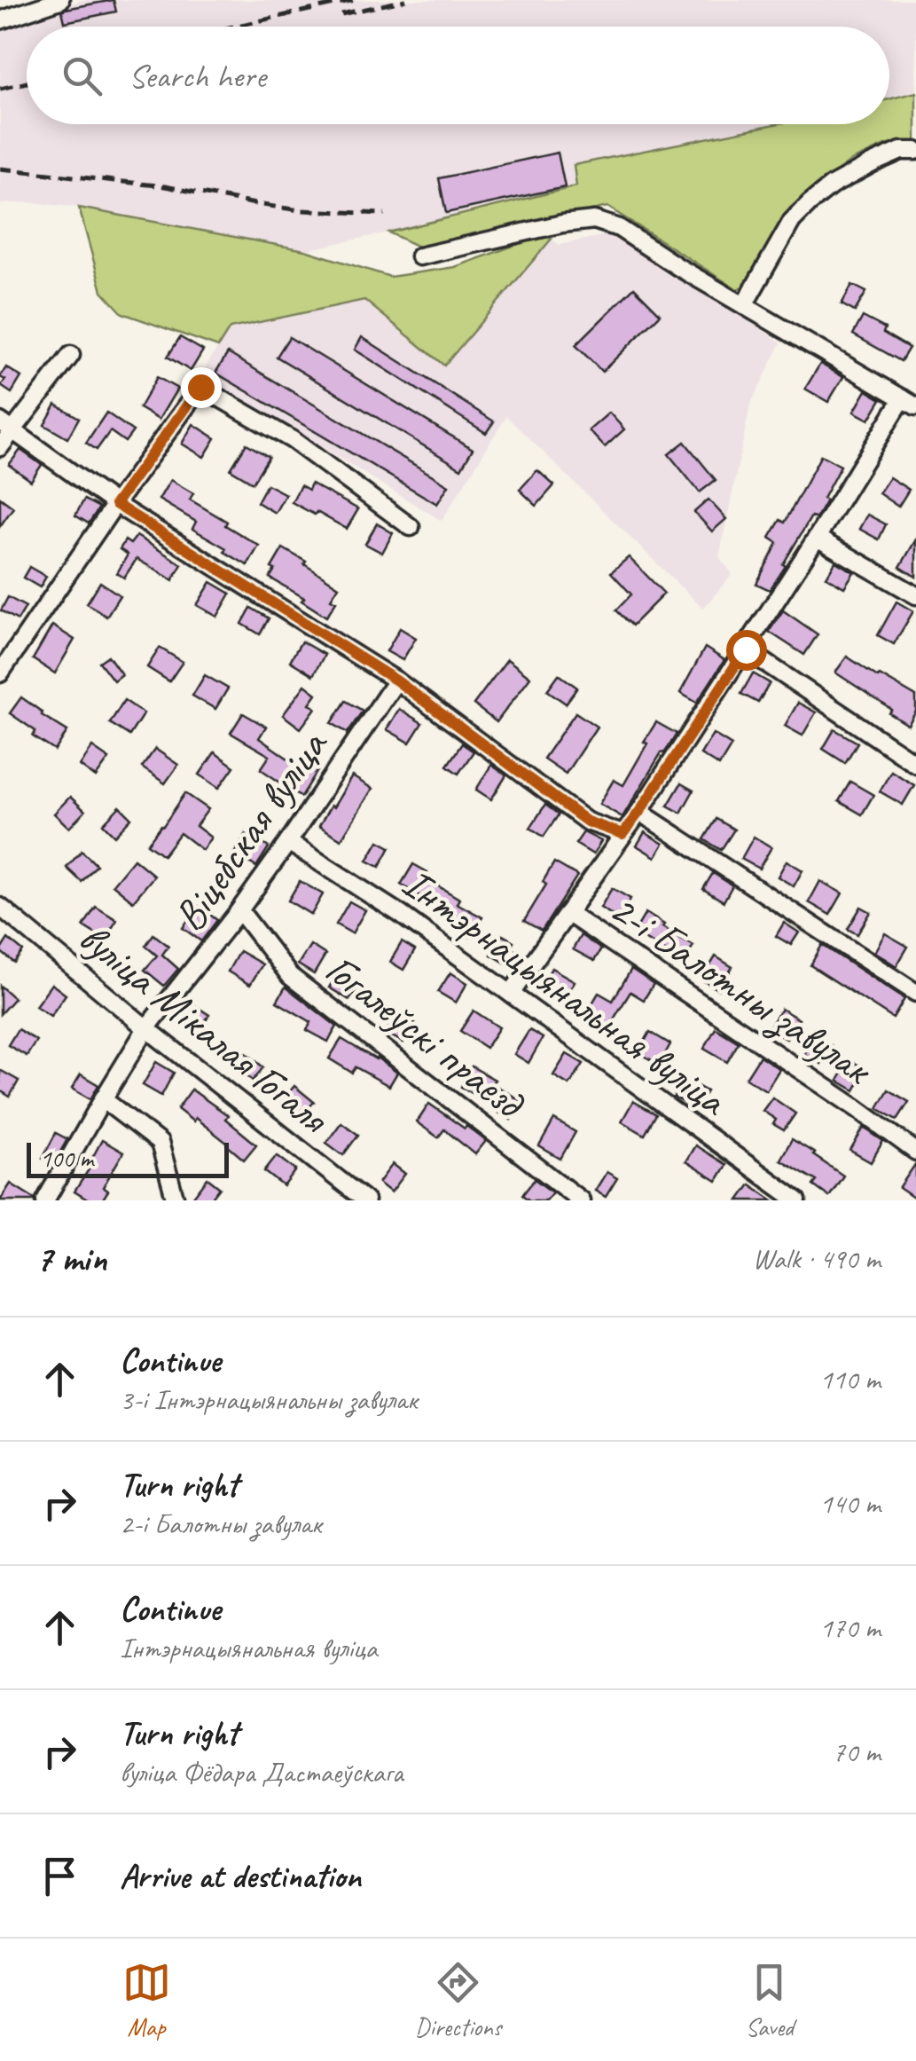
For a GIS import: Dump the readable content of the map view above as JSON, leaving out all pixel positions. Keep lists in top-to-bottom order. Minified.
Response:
{"streets":{"street":["Віцебская вуліца","2-і Балотны завулак","Інтэрнацыянальная вуліца","вуліца Мікалая Гогаля","Гогалеўскі праезд"]},"crossings":[["Віцебская вуліца","2-і Балотны завулак"],["Віцебская вуліца","Інтэрнацыянальная вуліца"],["Віцебская вуліца","вуліца Мікалая Гогаля"],["Віцебская вуліца","Гогалеўскі праезд"]],"scale_bar":"100 m","page":{"search":"Search here","scale":"100 m","heading":["7 min","Walk · 490 m"],"list":[["Continue","3-і Інтэрнацыянальны завулак","110 m"],["Turn right","2-і Балотны завулак","140 m"],["Continue","Інтэрнацыянальная вуліца","170 m"],["Turn right","вуліца Фёдара Дастаеўскага","70 m"],"Arrive at destination"],"nav":["Map","Directions","Saved"]}}
